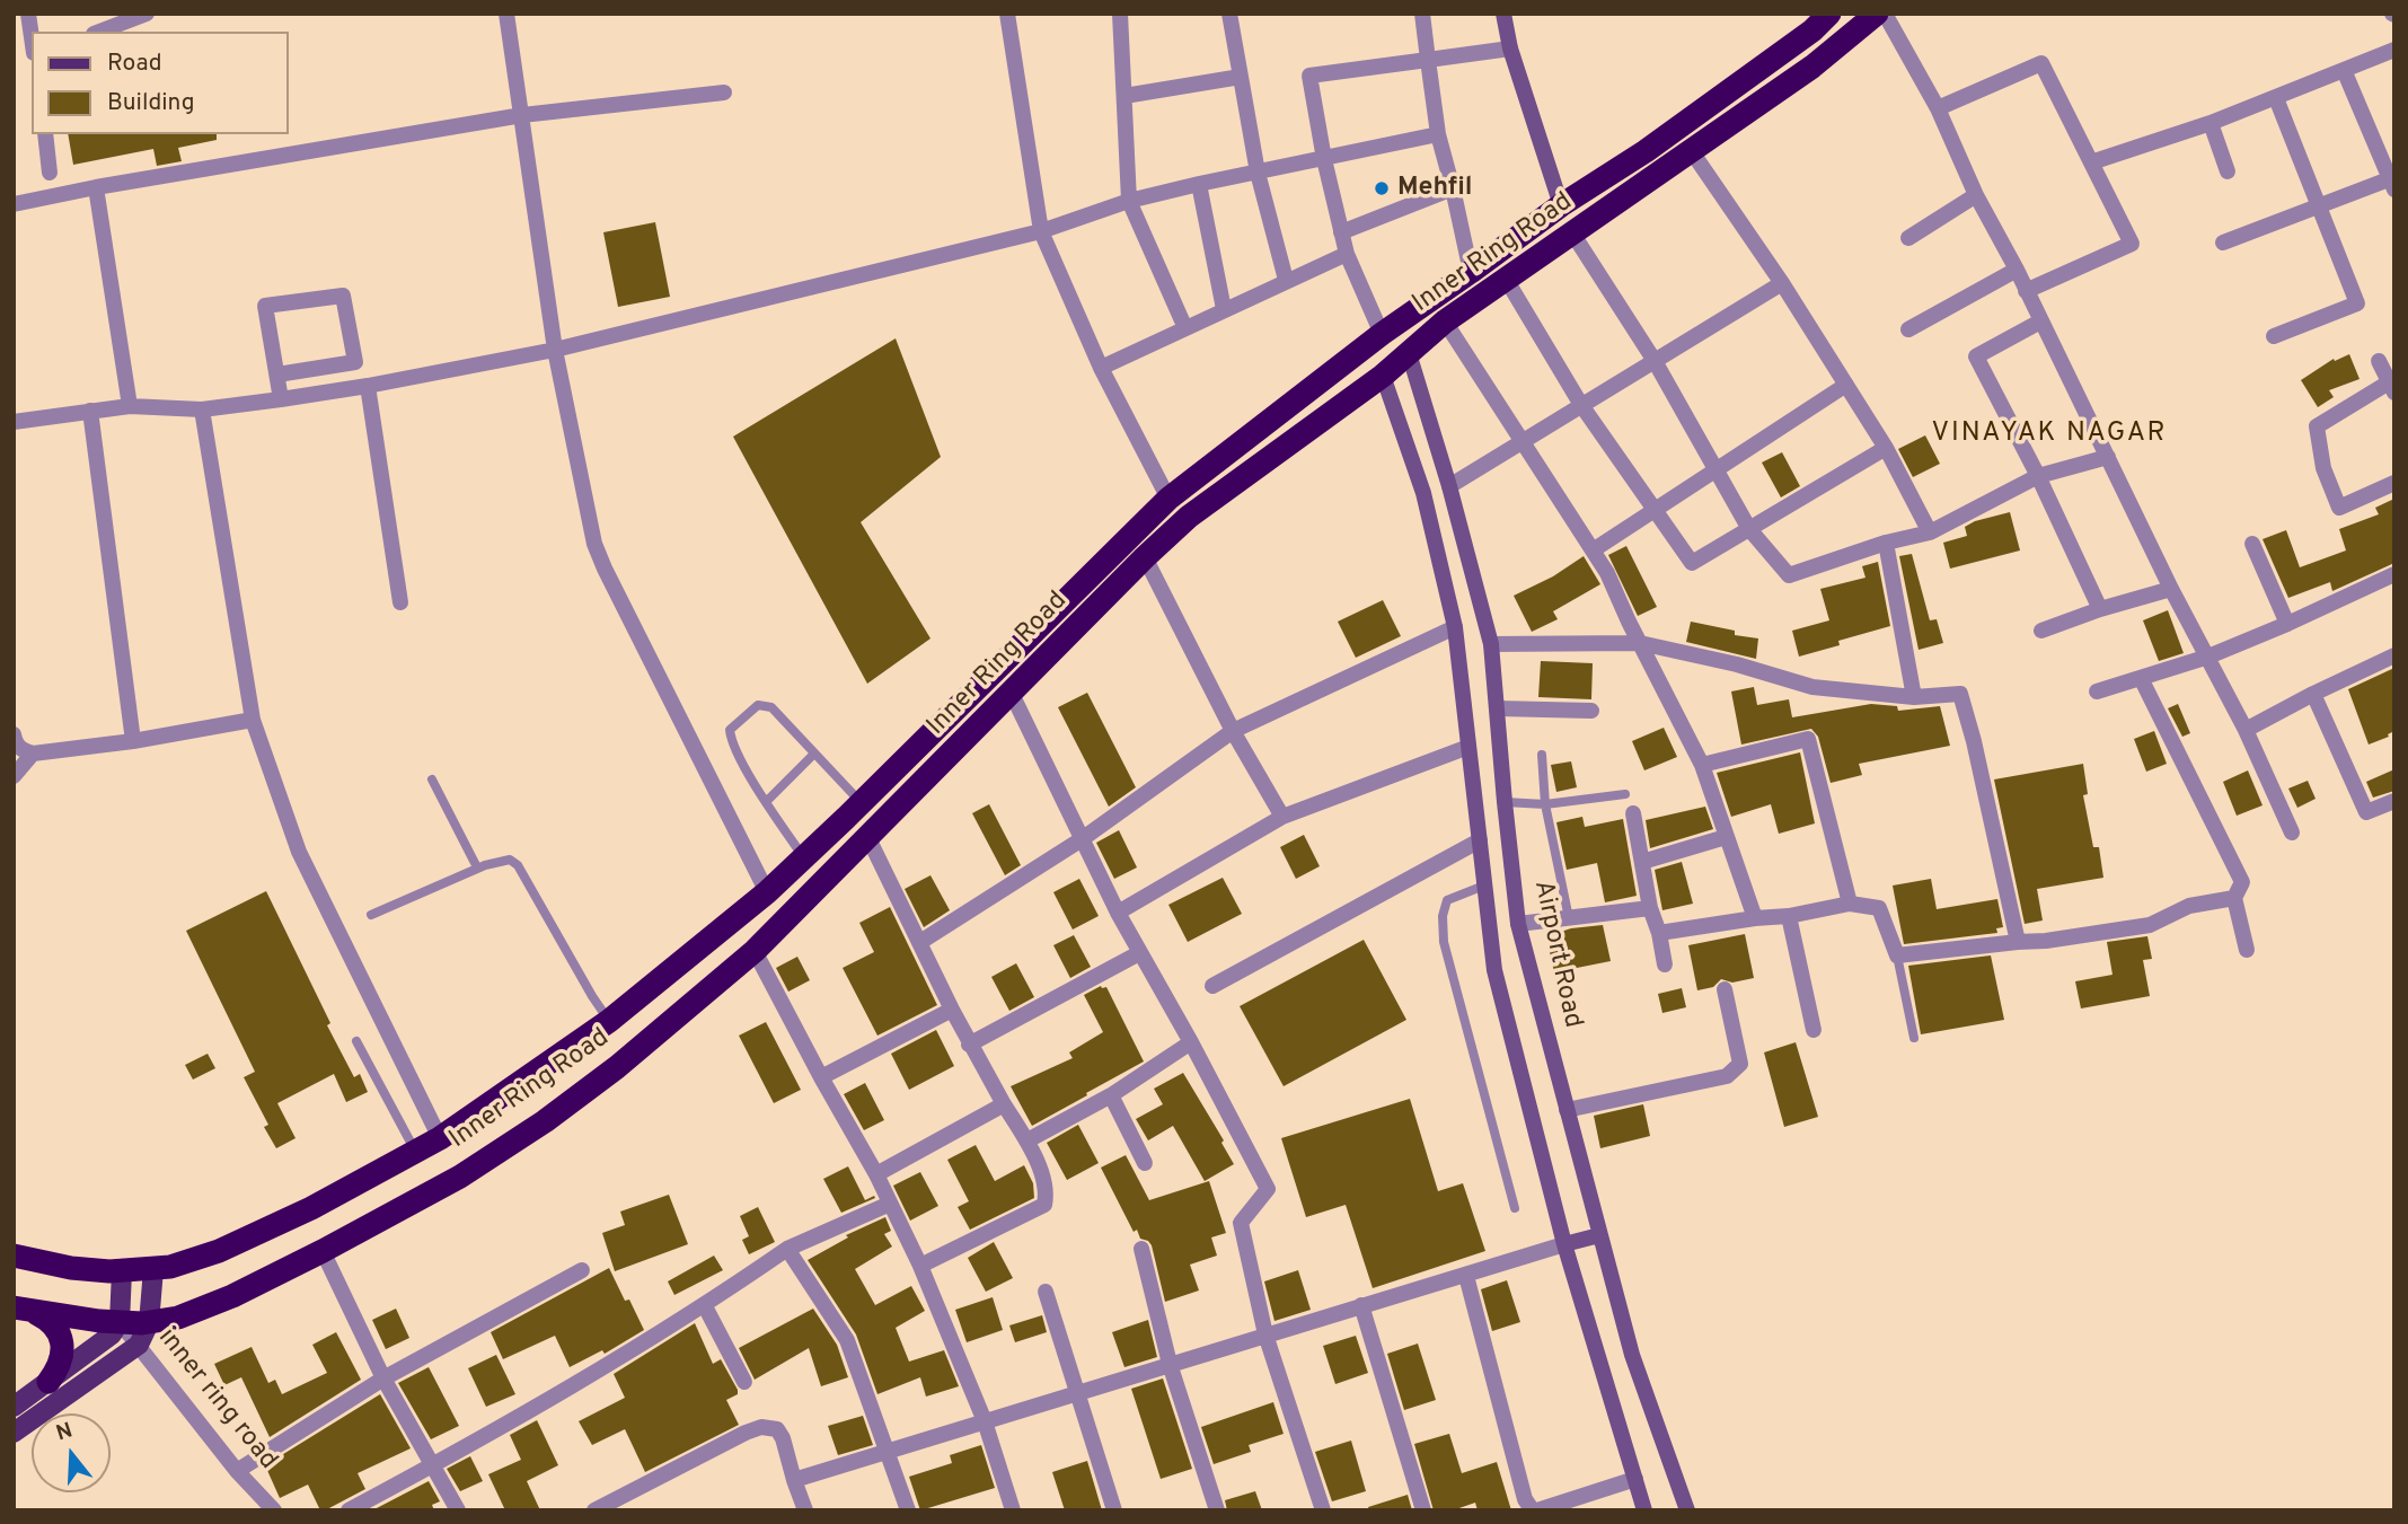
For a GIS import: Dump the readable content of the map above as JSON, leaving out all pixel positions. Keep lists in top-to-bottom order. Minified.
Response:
{"streets":{"highway":["Inner Ring Road"],"main road":["Airport Road"],"street":["inner ring road"]},"crossings":[["Inner Ring Road","Airport Road"],["Inner Ring Road","inner ring road"]],"districts":["VINAYAK NAGAR"],"places":["Mehfil"],"legend":["Road","Building"],"north":"top"}
